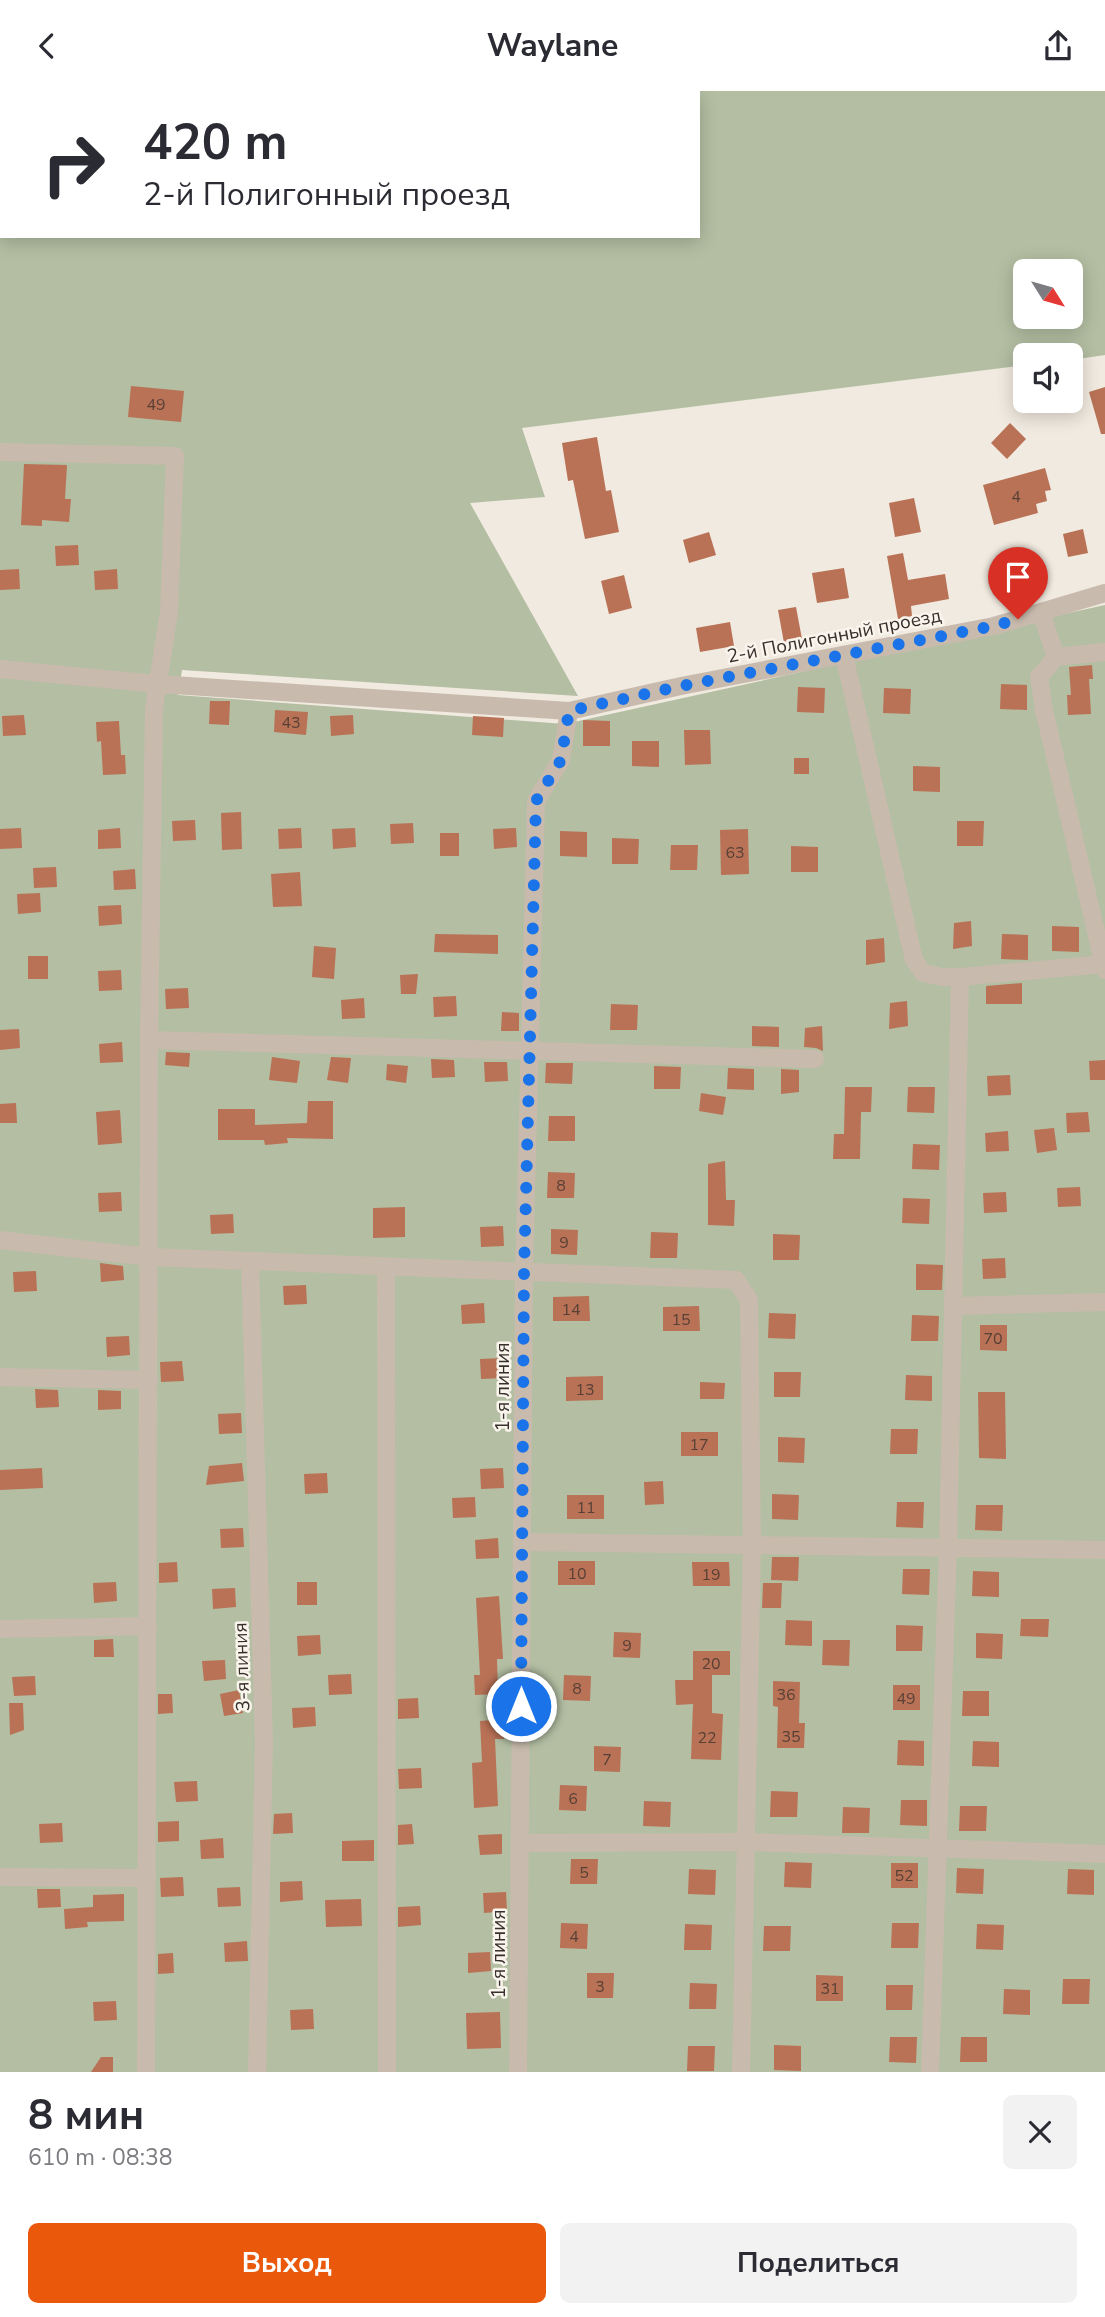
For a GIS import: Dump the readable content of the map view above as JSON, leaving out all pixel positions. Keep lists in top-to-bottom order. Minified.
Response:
{"streets":{"street":["2-й Полигонный проезд","1-я линия","3-я линия"]},"crossings":[["2-й Полигонный проезд","1-я линия"]],"house_numbers":["49","4","43","63","8","9","14","15","70","13","17","11","10","19","9","20","8","36","49","35","22","7","6","5","52","4","3","31"],"north":"bottom right","page":{"header":"Waylane","turn":["420 m","2-й Полигонный проезд"],"heading":["8 мин","610 m · 08:38"],"buttons":["Выход","Поделиться"]}}
